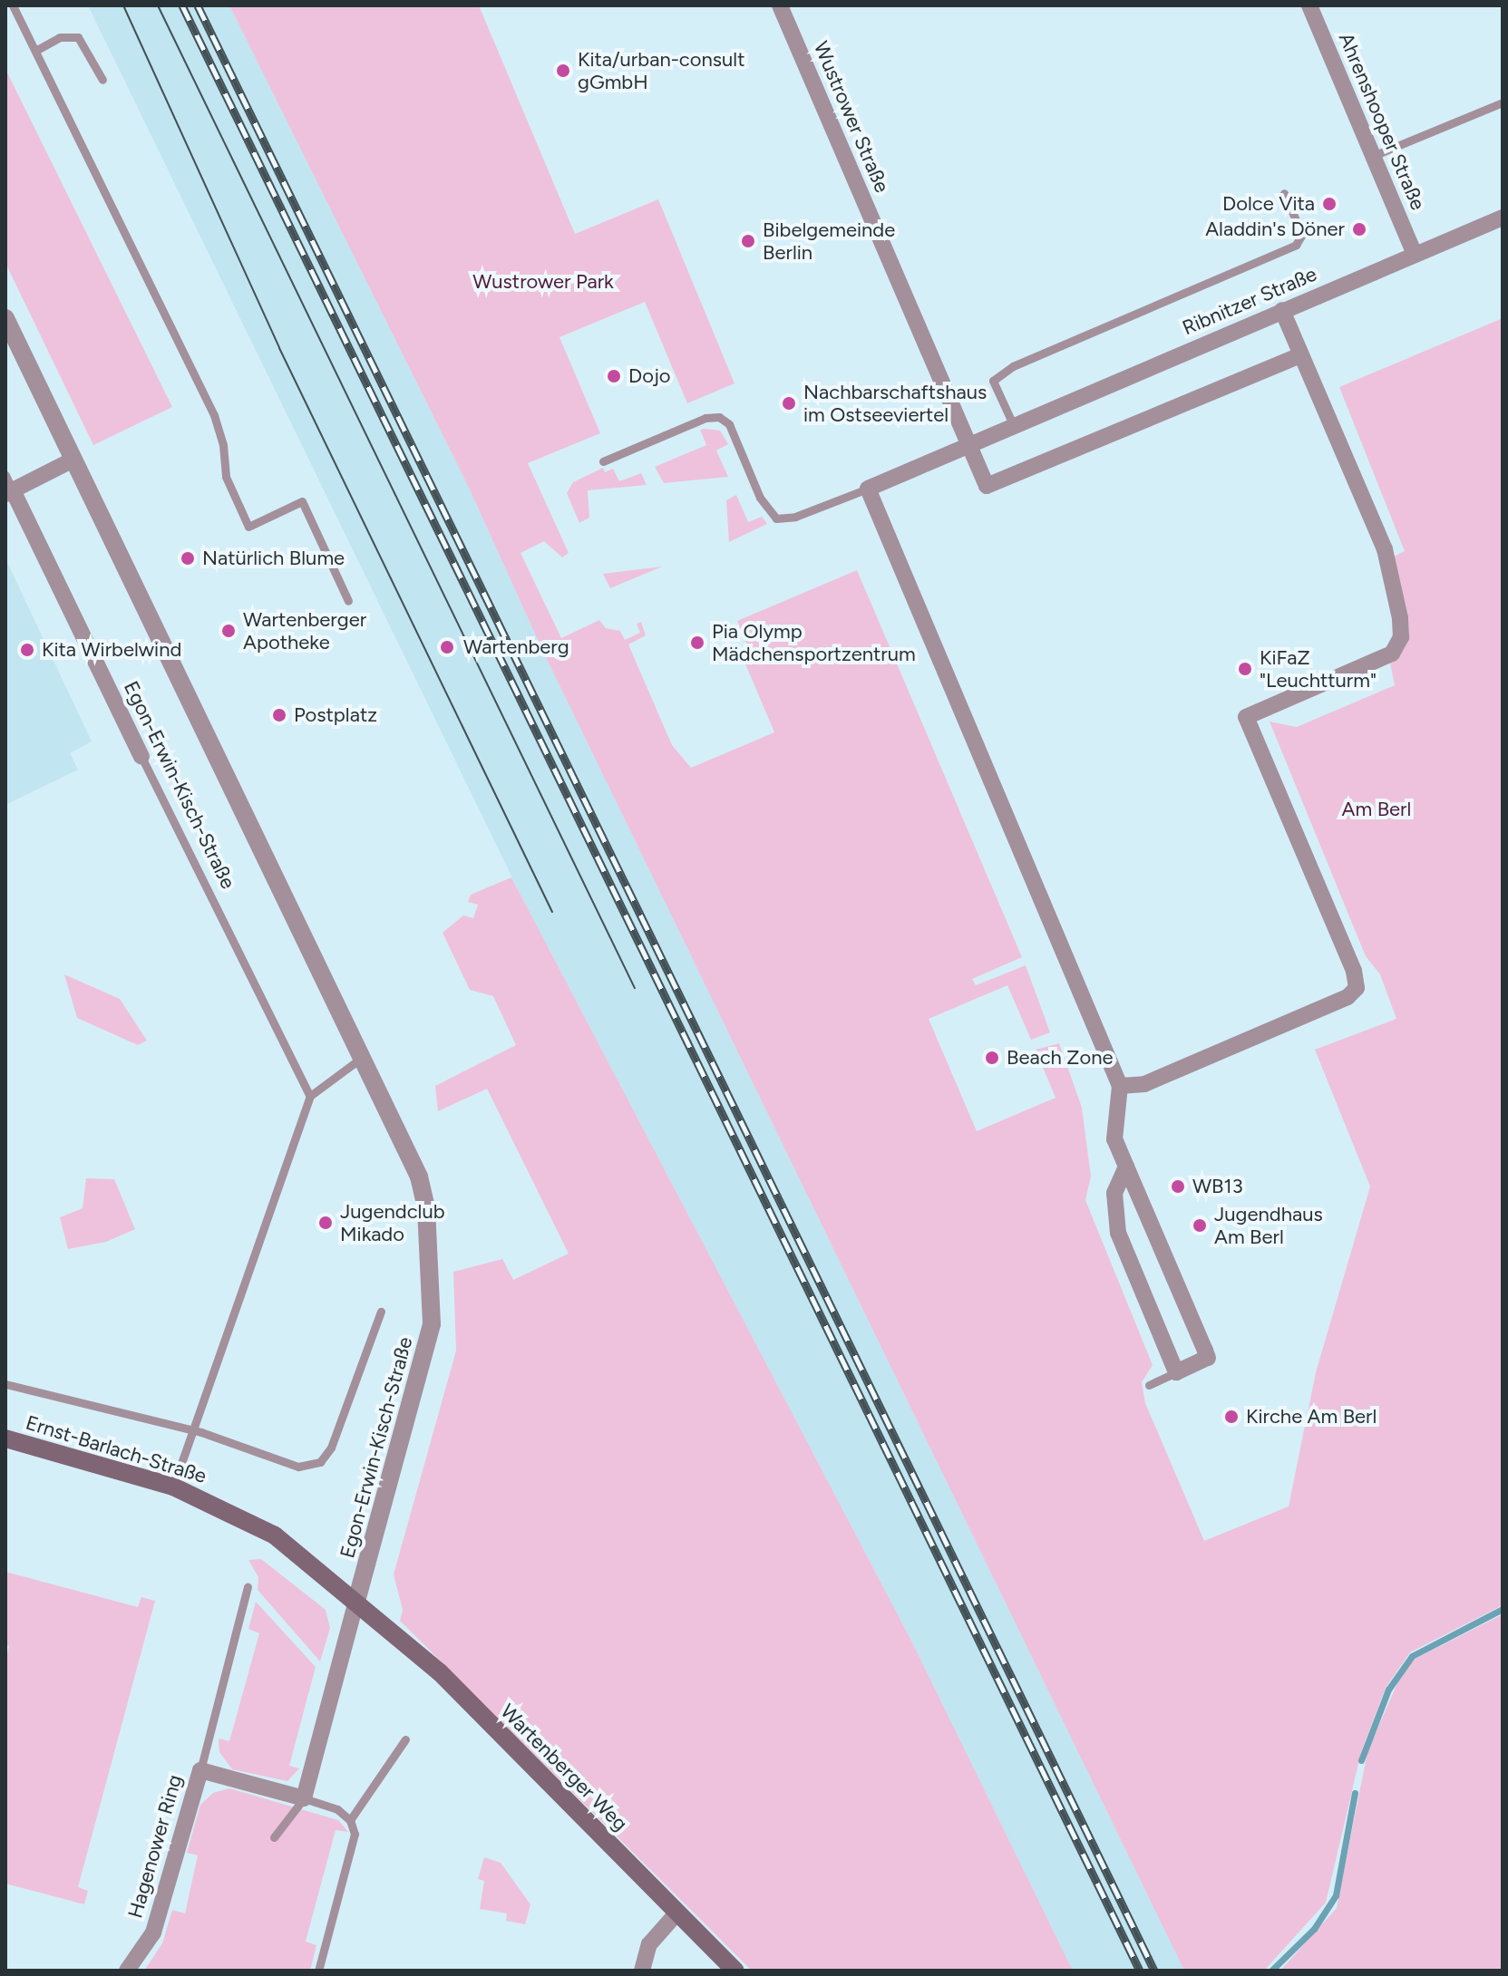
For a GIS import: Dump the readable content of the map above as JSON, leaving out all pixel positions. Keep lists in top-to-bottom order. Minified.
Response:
{"streets":{"main road":["Ernst-Barlach-Straße","Wartenberger Weg"],"street":["Wustrower Straße","Ahrenshooper Straße","Ribnitzer Straße","Egon-Erwin-Kisch-Straße","Hagenower Ring"]},"crossings":[["Wustrower Straße","Ribnitzer Straße"],["Ahrenshooper Straße","Ribnitzer Straße"],["Egon-Erwin-Kisch-Straße","Ernst-Barlach-Straße"],["Egon-Erwin-Kisch-Straße","Wartenberger Weg"],["Ernst-Barlach-Straße","Wartenberger Weg"]],"parks":["Wustrower Park","Am Berl"],"places":["Kita/urban-consult gGmbH","Dolce Vita","Aladdin's Döner","Bibelgemeinde Berlin","Dojo","Nachbarschaftshaus im Ostseeviertel","Natürlich Blume","Wartenberger Apotheke","Pia Olymp Mädchensportzentrum","Wartenberg","Kita Wirbelwind","KiFaZ \"Leuchtturm\"","Postplatz","Beach Zone","WB13","Jugendclub Mikado","Jugendhaus Am Berl","Kirche Am Berl"]}
